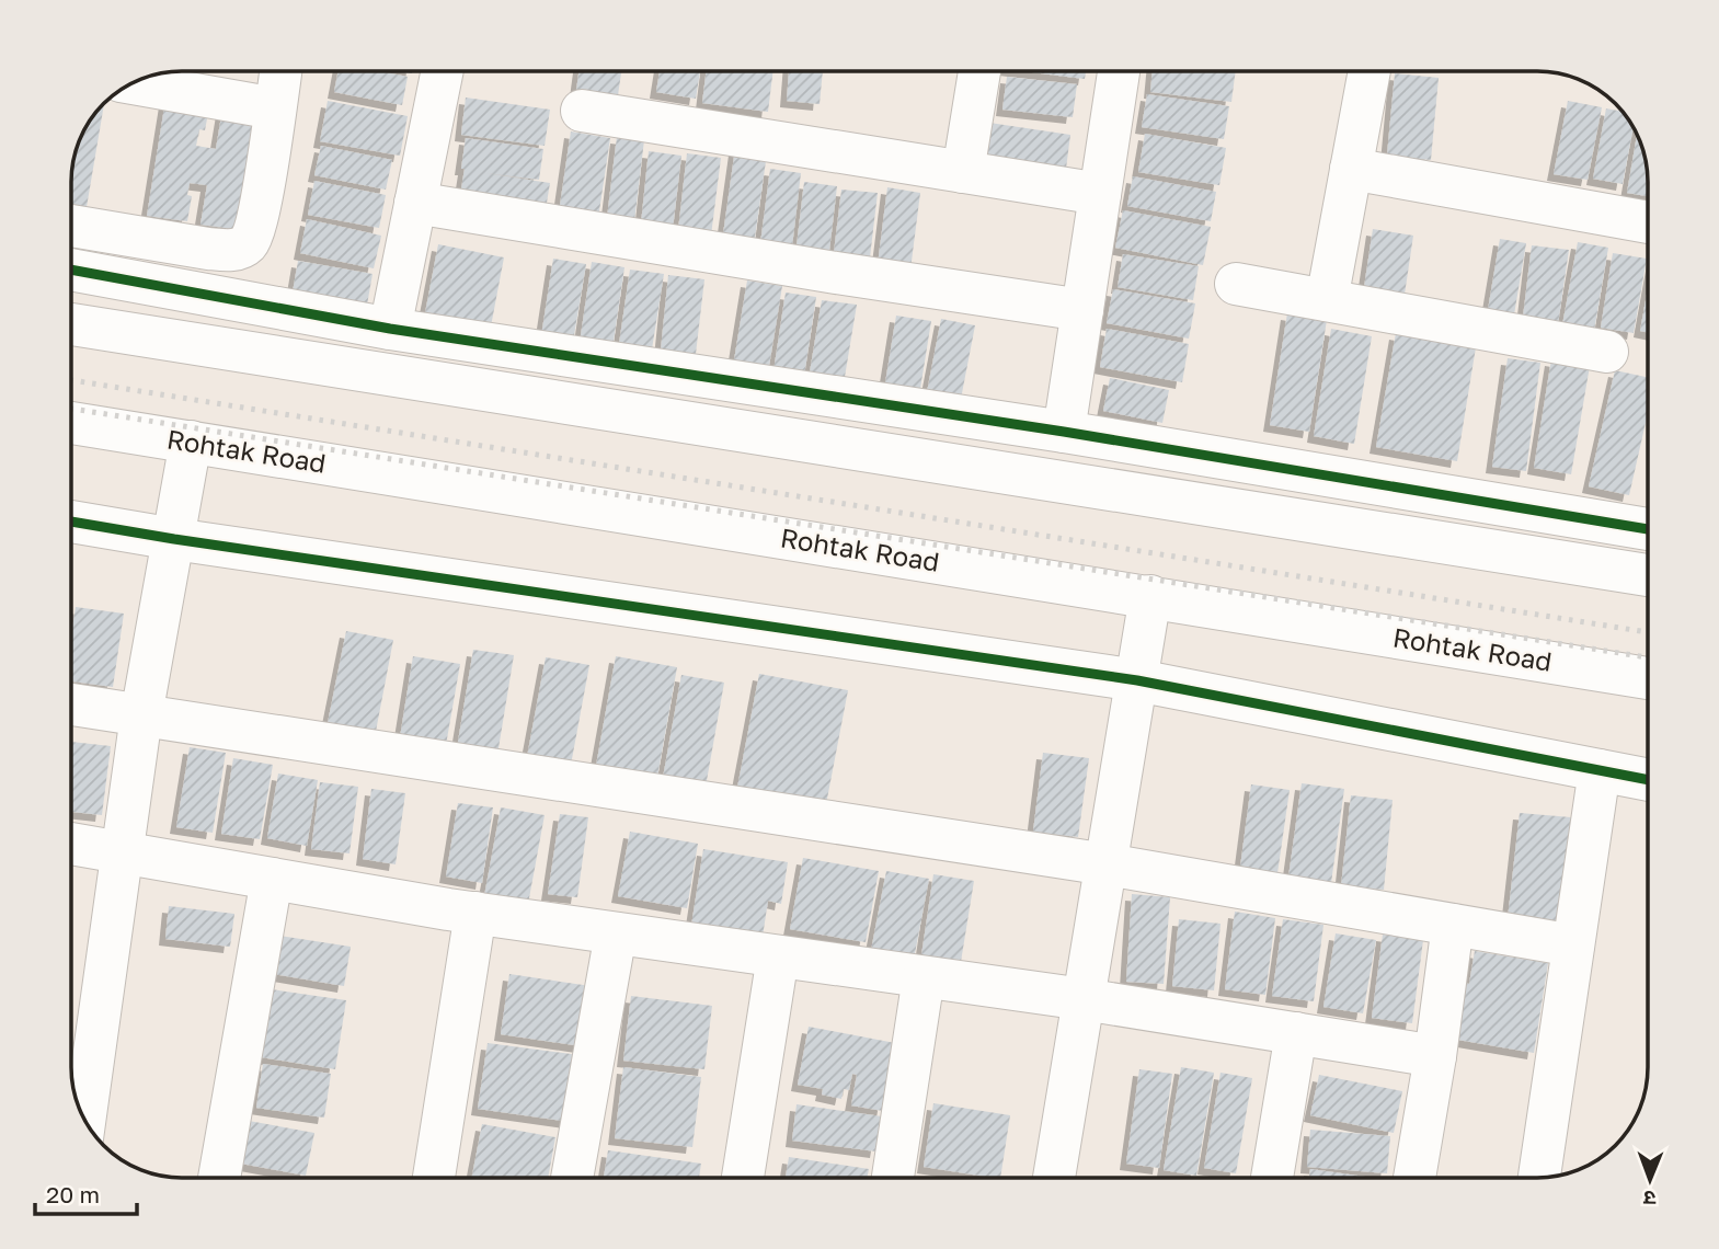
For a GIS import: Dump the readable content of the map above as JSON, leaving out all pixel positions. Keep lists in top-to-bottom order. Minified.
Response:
{"streets":{"street":["Rohtak Road"]},"scale_bar":"20 m","north":"bottom"}
